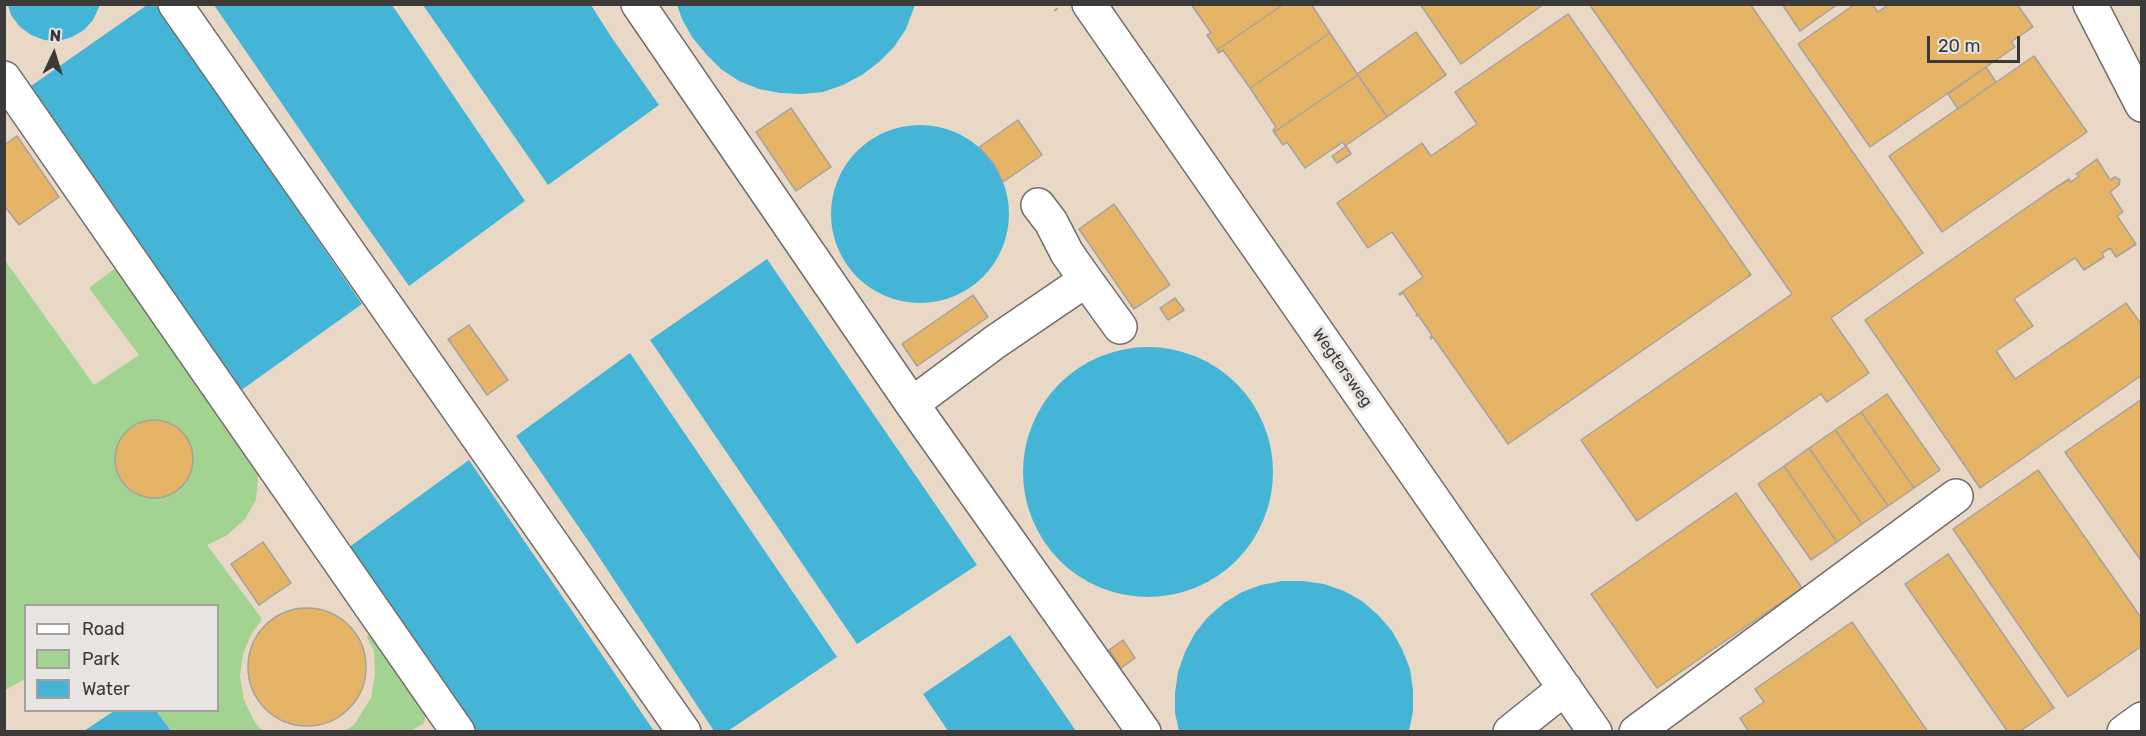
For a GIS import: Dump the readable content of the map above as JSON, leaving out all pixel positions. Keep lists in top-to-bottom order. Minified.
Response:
{"streets":{"street":["Wegtersweg"]},"legend":["Road","Park","Water"],"scale_bar":"20 m","north":"top"}
